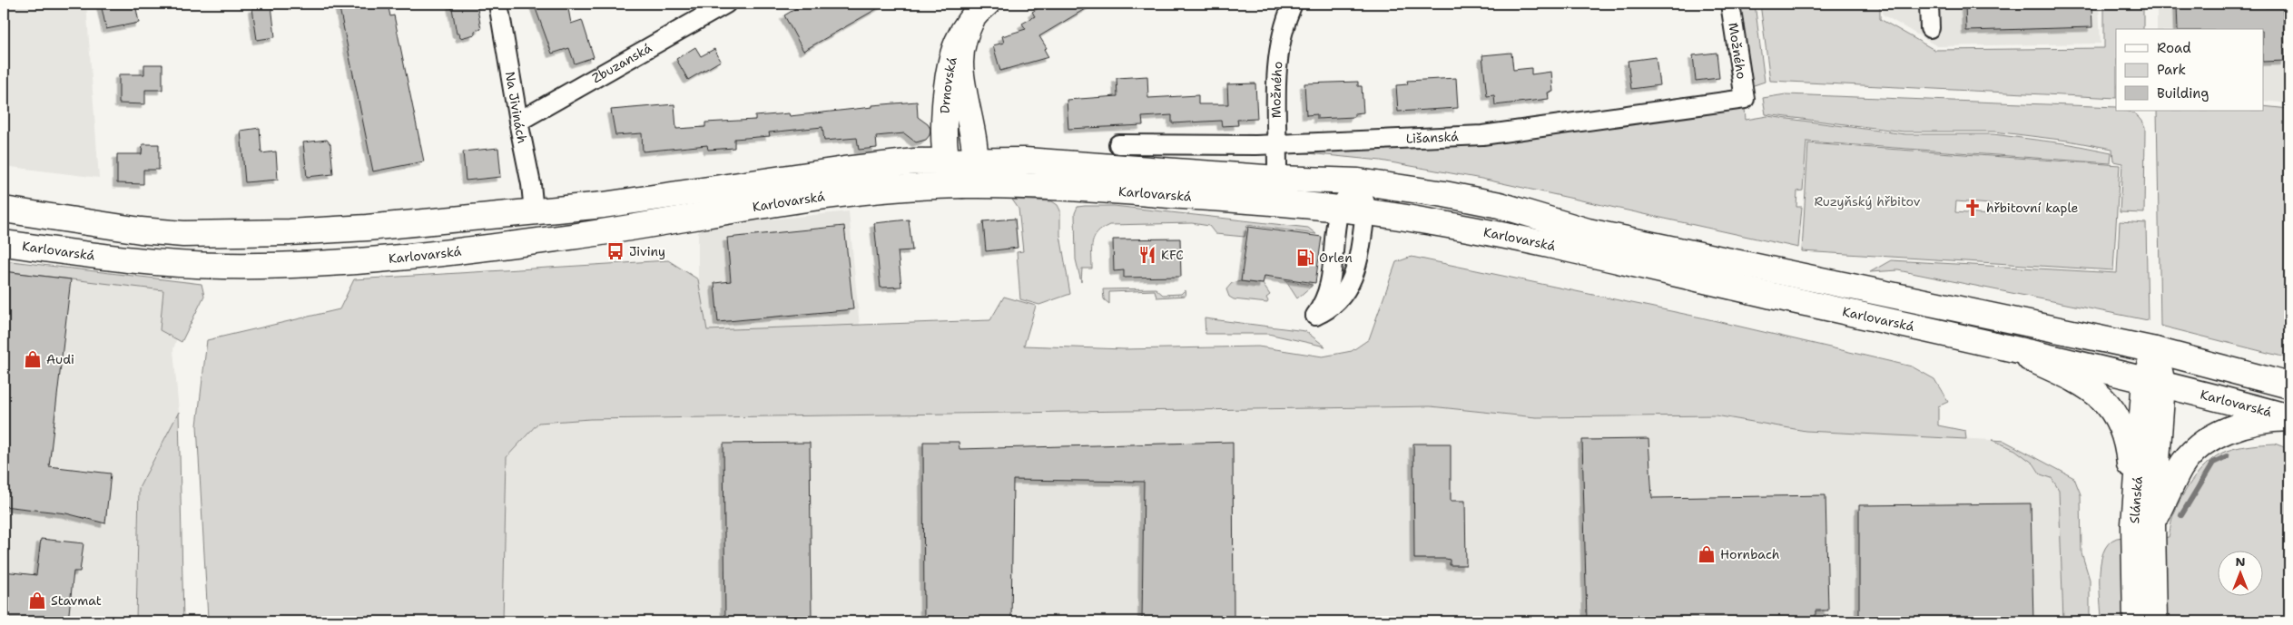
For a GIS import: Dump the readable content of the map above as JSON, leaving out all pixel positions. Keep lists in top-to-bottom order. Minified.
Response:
{"streets":{"main road":["Drnovská","Karlovarská","Slánská"],"street":["Možného","Zbuzanská","Na Jivinách","Lišanská"]},"crossings":[["Možného","Lišanská"],["Možného","Karlovarská"],["Zbuzanská","Na Jivinách"],["Drnovská","Karlovarská"],["Na Jivinách","Karlovarská"],["Karlovarská","Slánská"]],"parks":["Ruzyňský hřbitov"],"places":{"church":["hřbitovní kaple"],"bus stop":["Jiviny"],"restaurant":["KFC"],"fuel station":["Orlen"],"shop":["Audi","Hornbach","Stavmat"]},"legend":["Road","Park","Building"],"north":"top"}
